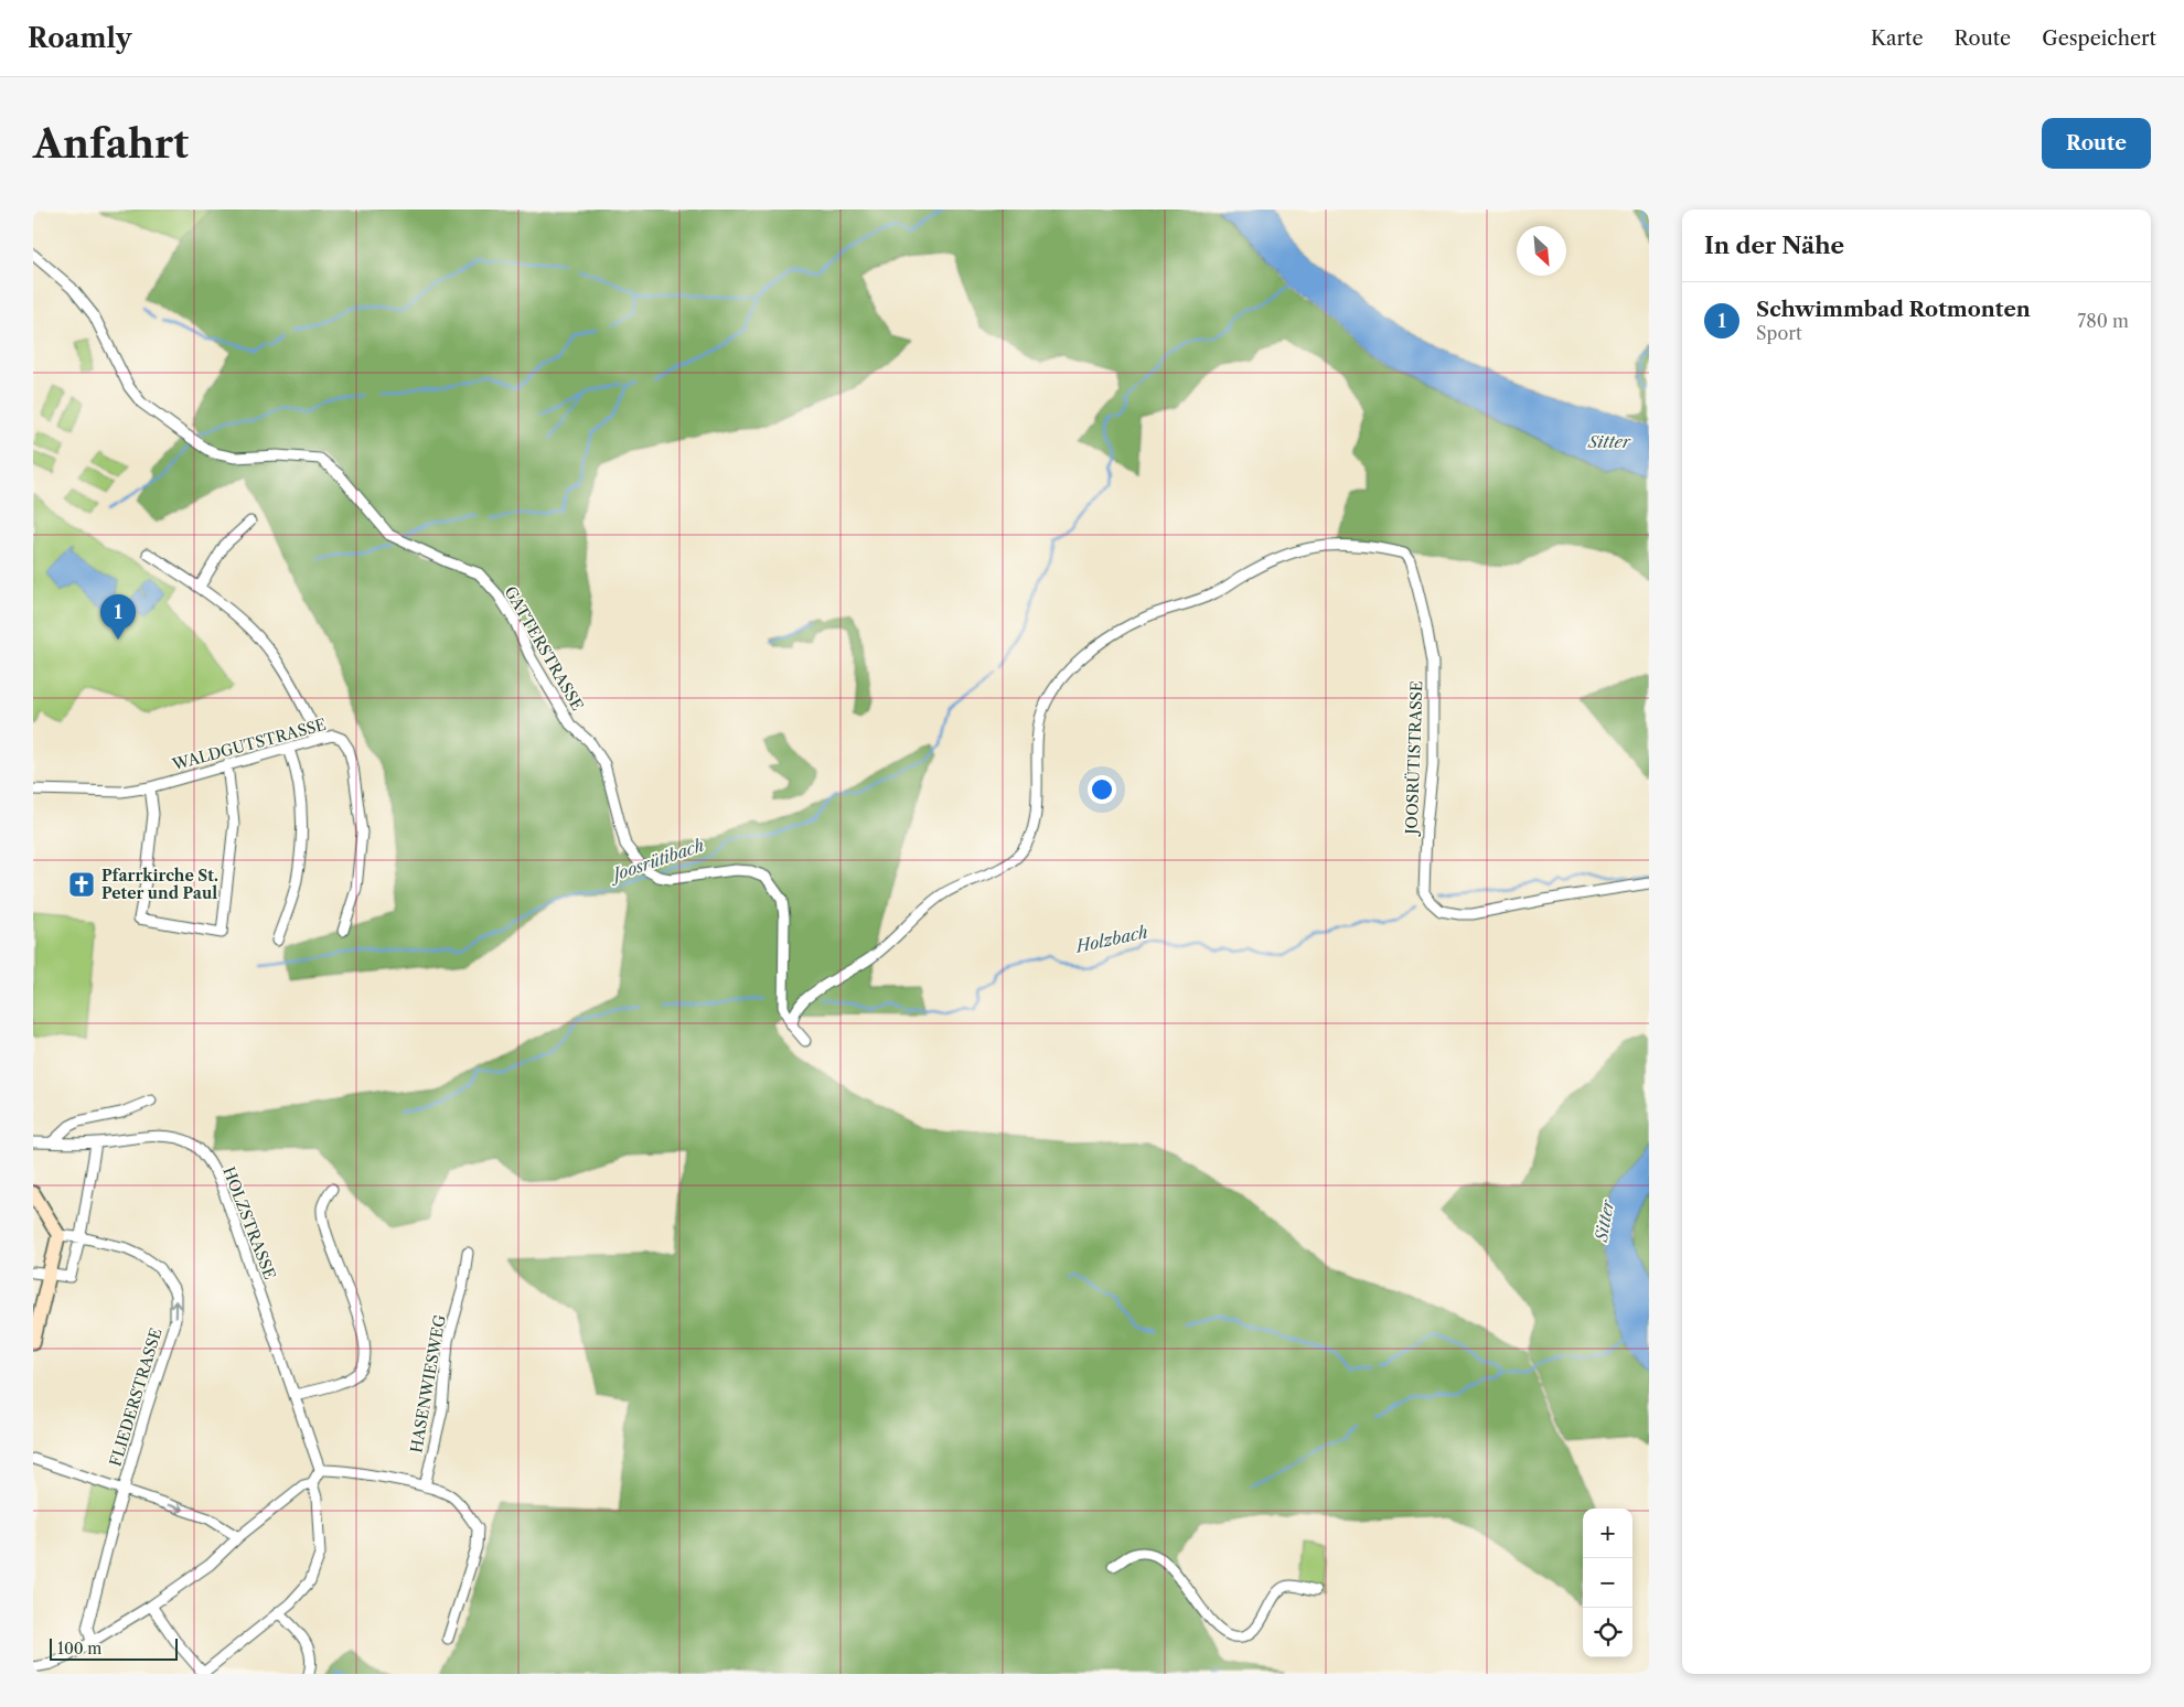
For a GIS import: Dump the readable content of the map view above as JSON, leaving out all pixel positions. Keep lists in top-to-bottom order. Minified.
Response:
{"streets":{"street":["GATTERSTRASSE","WALDGUTSTRASSE","JOOSRÜTISTRASSE","HOLZSTRASSE","HASENWIESWEG","FLIEDERSTRASSE"]},"crossings":[["GATTERSTRASSE","JOOSRÜTISTRASSE"]],"one_way":["FLIEDERSTRASSE"],"water":["Sitter","Joosrütibach","Holzbach"],"places":{"church":["Pfarrkirche St. Peter und Paul"]},"scale_bar":"100 m","north":"bottom right","page":{"header":"Roamly","nav":["Karte","Route","Gespeichert"],"buttons":"Route","title":"Anfahrt","heading":"In der Nähe","list":[{"mark":"1","name":"Schwimmbad Rotmonten","note":"Sport","value":"780 m"}],"pins":"1","map_buttons":["+","−"],"scale":"100 m"}}
